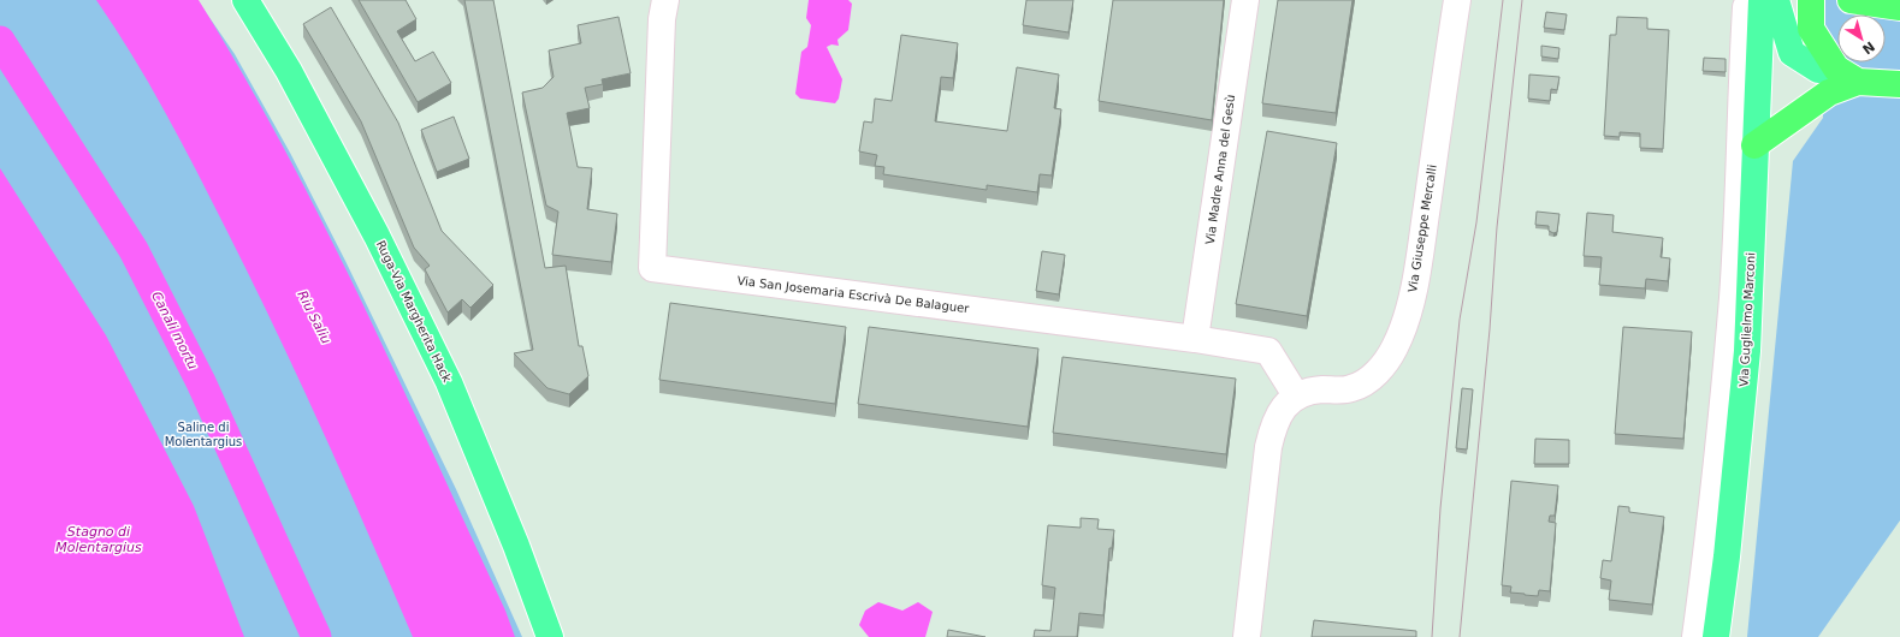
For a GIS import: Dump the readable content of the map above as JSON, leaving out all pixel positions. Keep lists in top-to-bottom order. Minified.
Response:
{"streets":{"main road":["Ruga-Via Margherita Hack","Via Guglielmo Marconi"],"street":["Via Madre Anna del Gesù","Via Giuseppe Mercalli","Via San Josemaria Escrivà De Balaguer"]},"crossings":[["Via Madre Anna del Gesù","Via San Josemaria Escrivà De Balaguer"],["Via Giuseppe Mercalli","Via San Josemaria Escrivà De Balaguer"]],"water":["Riu Saliu","Canali mortu","Stagno di Molentargius"],"parks":["Saline di Molentargius"],"north":"bottom right"}
